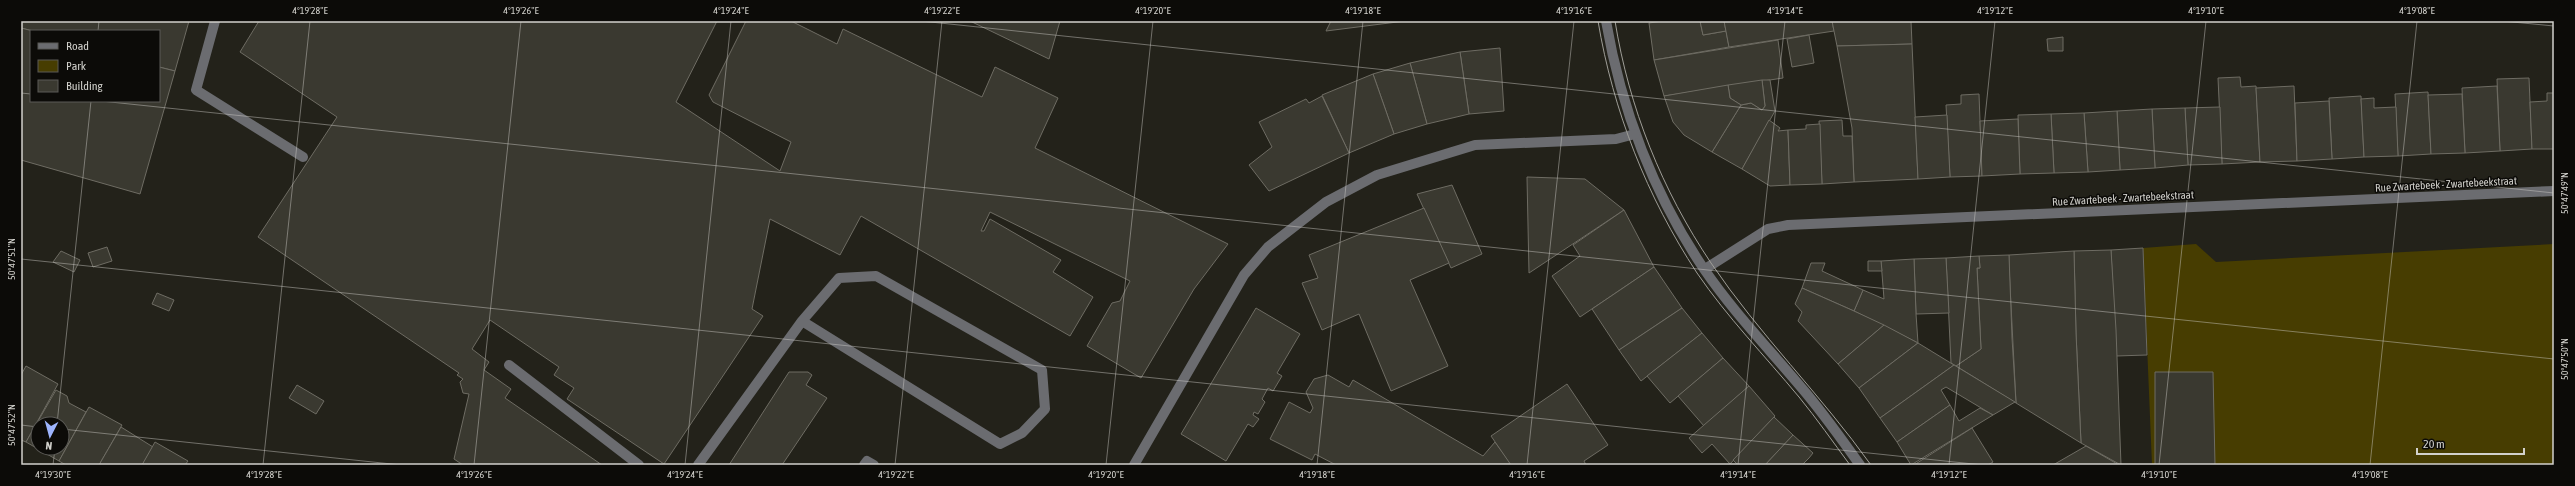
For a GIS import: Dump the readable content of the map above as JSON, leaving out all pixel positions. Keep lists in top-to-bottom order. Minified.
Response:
{"streets":{"street":["Rue Zwartebeek - Zwartebeekstraat"]},"legend":["Road","Park","Building"],"scale_bar":"20 m","north":"bottom","coordinates":["4°19'28\"E","4°19'26\"E","4°19'24\"E","4°19'22\"E","4°19'20\"E","4°19'18\"E","4°19'16\"E","4°19'14\"E","4°19'12\"E","4°19'10\"E","4°19'08\"E","50°47'49\"N","50°47'51\"N","50°47'50\"N","50°47'52\"N","4°19'30\"E"]}
